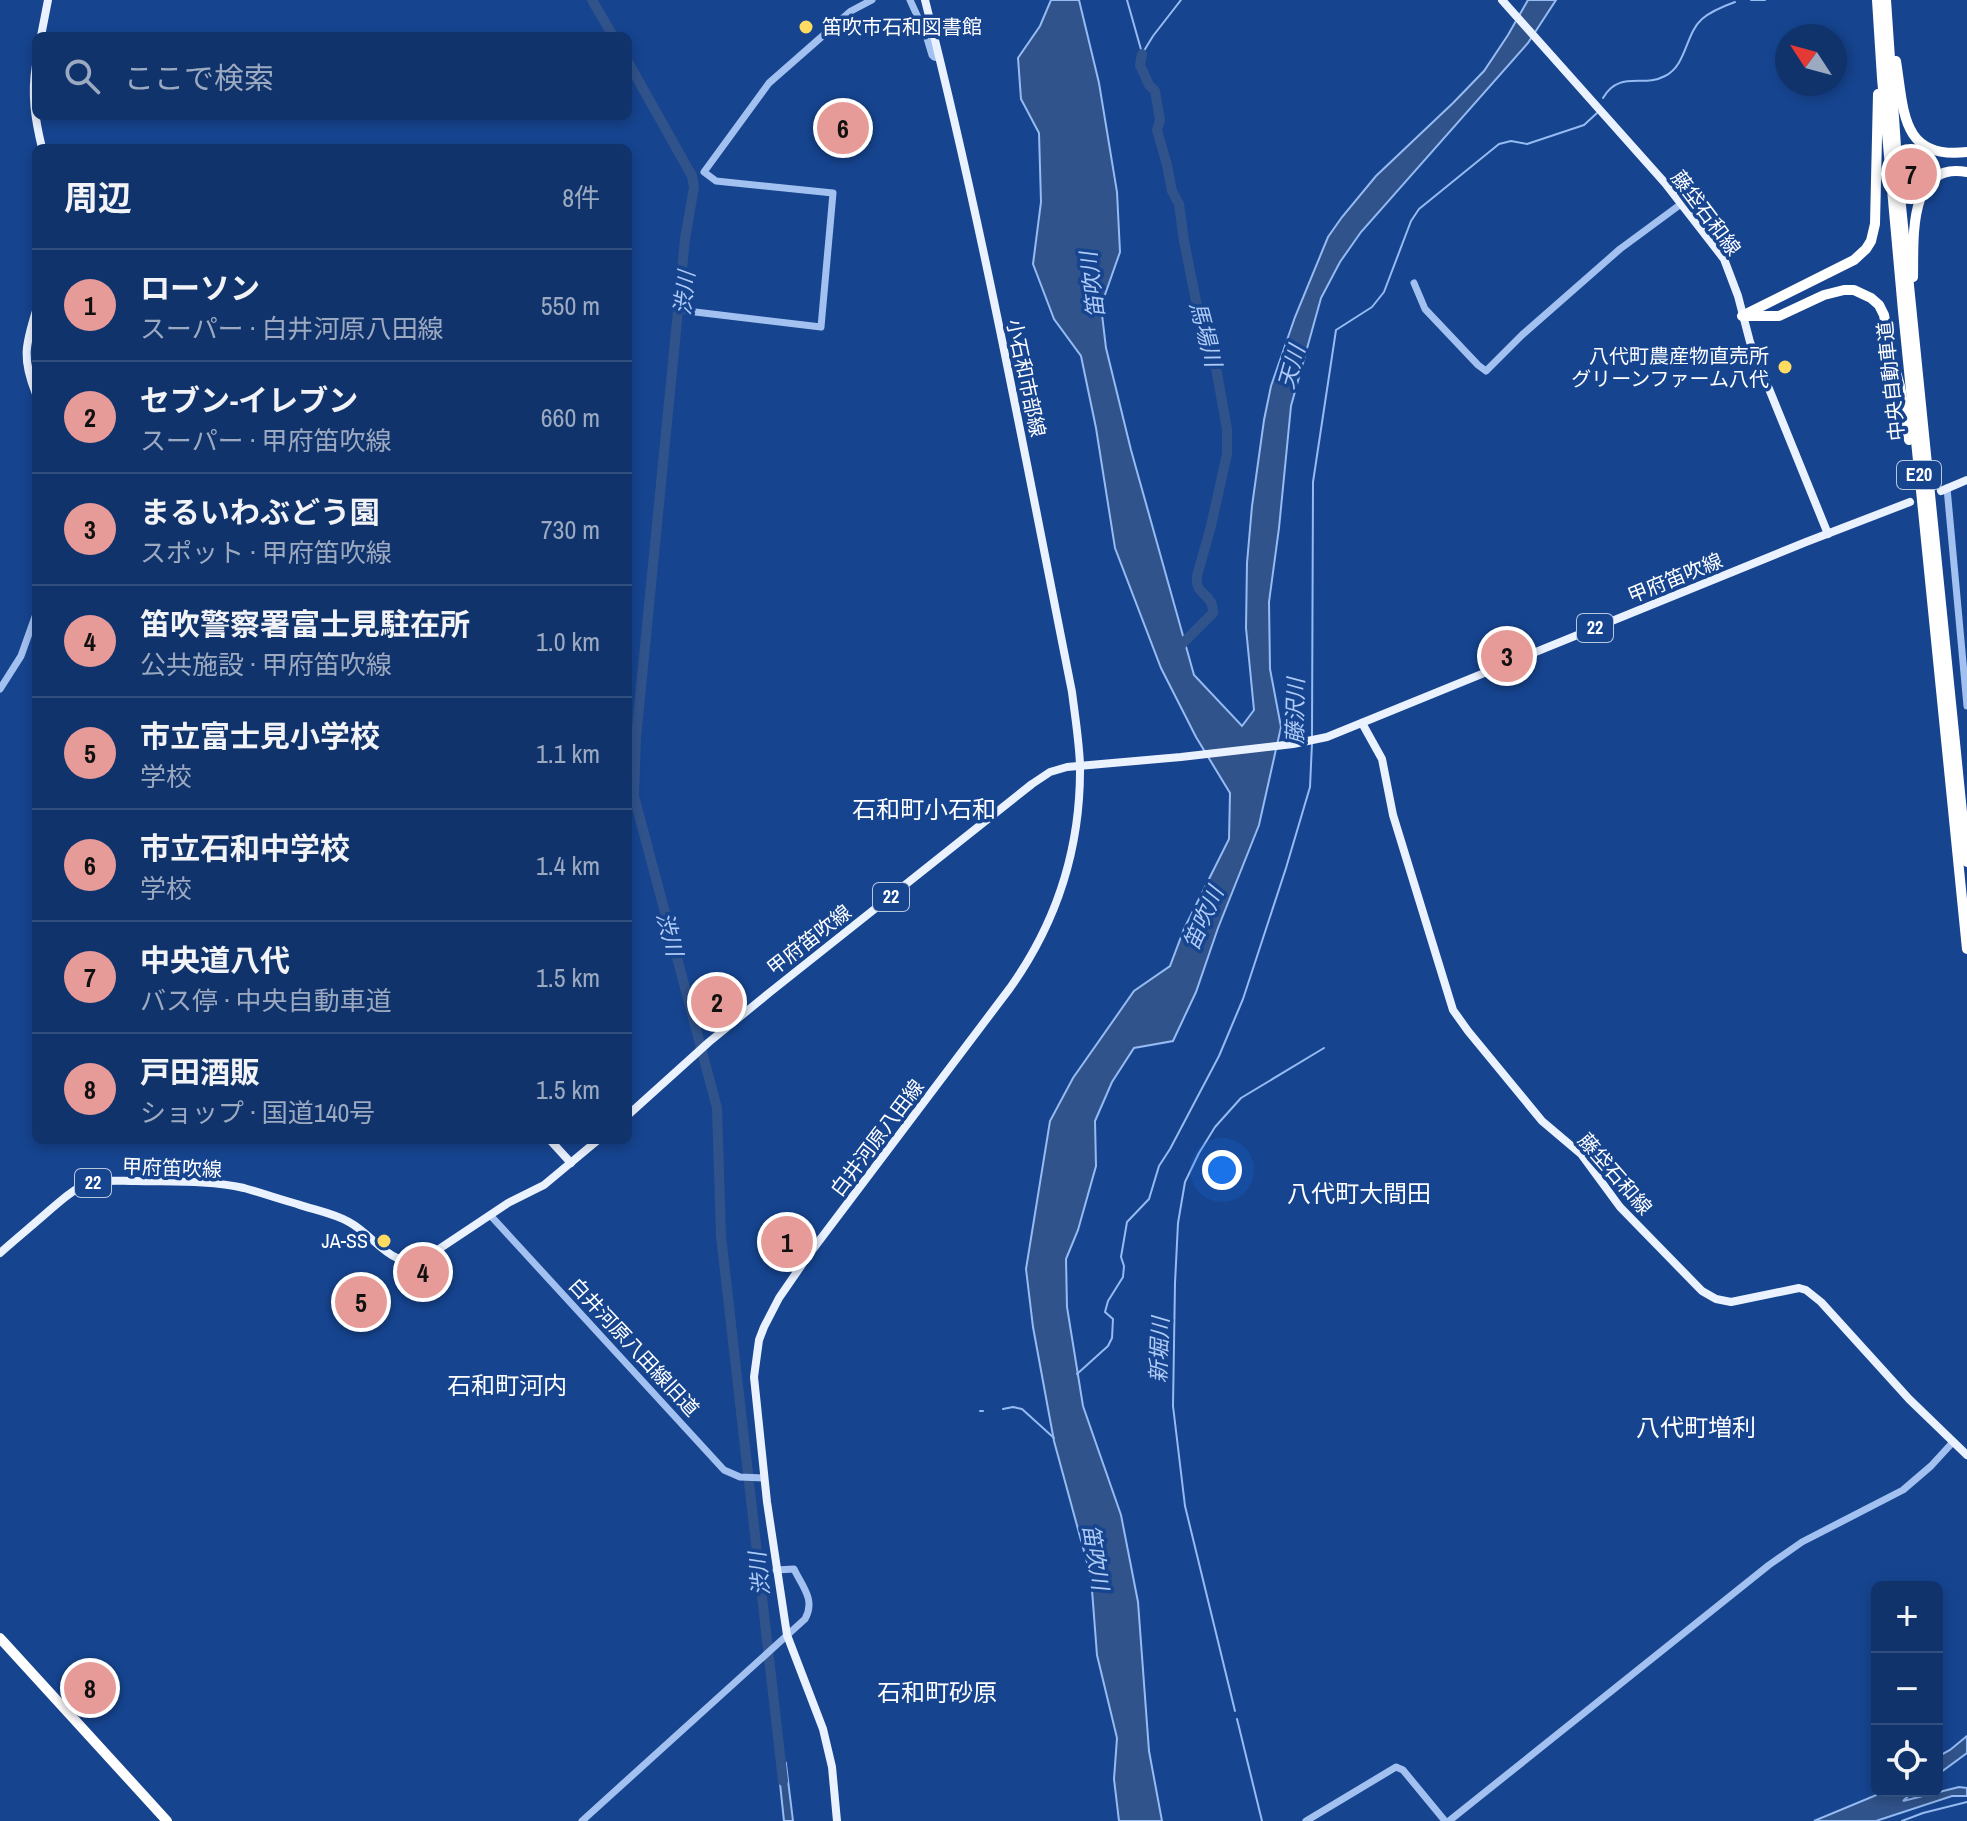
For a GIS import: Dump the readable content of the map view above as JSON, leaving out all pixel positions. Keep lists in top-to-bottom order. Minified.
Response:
{"streets":{"highway":["中央自動車道","E20"],"main road":["藤垈石和線","小石和市部線","甲府笛吹線","22","白井河原八田線"],"street":["白井河原八田線旧道"]},"crossings":[["藤垈石和線","甲府笛吹線"],["小石和市部線","甲府笛吹線"],["小石和市部線","白井河原八田線"],["甲府笛吹線","白井河原八田線"],["甲府笛吹線","白井河原八田線旧道"],["白井河原八田線","白井河原八田線旧道"]],"districts":["石和町小石和","八代町大間田","石和町河内","八代町増利","石和町砂原"],"water":["笛吹川","渋川","馬場川","天川","藤沢川","新堀川"],"places":["笛吹市石和図書館","八代町農産物直売所 グリーンファーム八代","JA-SS"],"north":"top left","page":{"search":"ここで検索","pins":["6","7","3","2","1","4","5","8"],"heading":["周辺","8件"],"list":[{"mark":"1","name":"ローソン","note":"スーパー · 白井河原八田線","value":"550 m"},{"mark":"2","name":"セブン-イレブン","note":"スーパー · 甲府笛吹線","value":"660 m"},{"mark":"3","name":"まるいわぶどう園","note":"スポット · 甲府笛吹線","value":"730 m"},{"mark":"4","name":"笛吹警察署富士見駐在所","note":"公共施設 · 甲府笛吹線","value":"1.0 km"},{"mark":"5","name":"市立富士見小学校","note":"学校","value":"1.1 km"},{"mark":"6","name":"市立石和中学校","note":"学校","value":"1.4 km"},{"mark":"7","name":"中央道八代","note":"バス停 · 中央自動車道","value":"1.5 km"},{"mark":"8","name":"戸田酒販","note":"ショップ · 国道140号","value":"1.5 km"}],"map_buttons":["+","−"]}}
